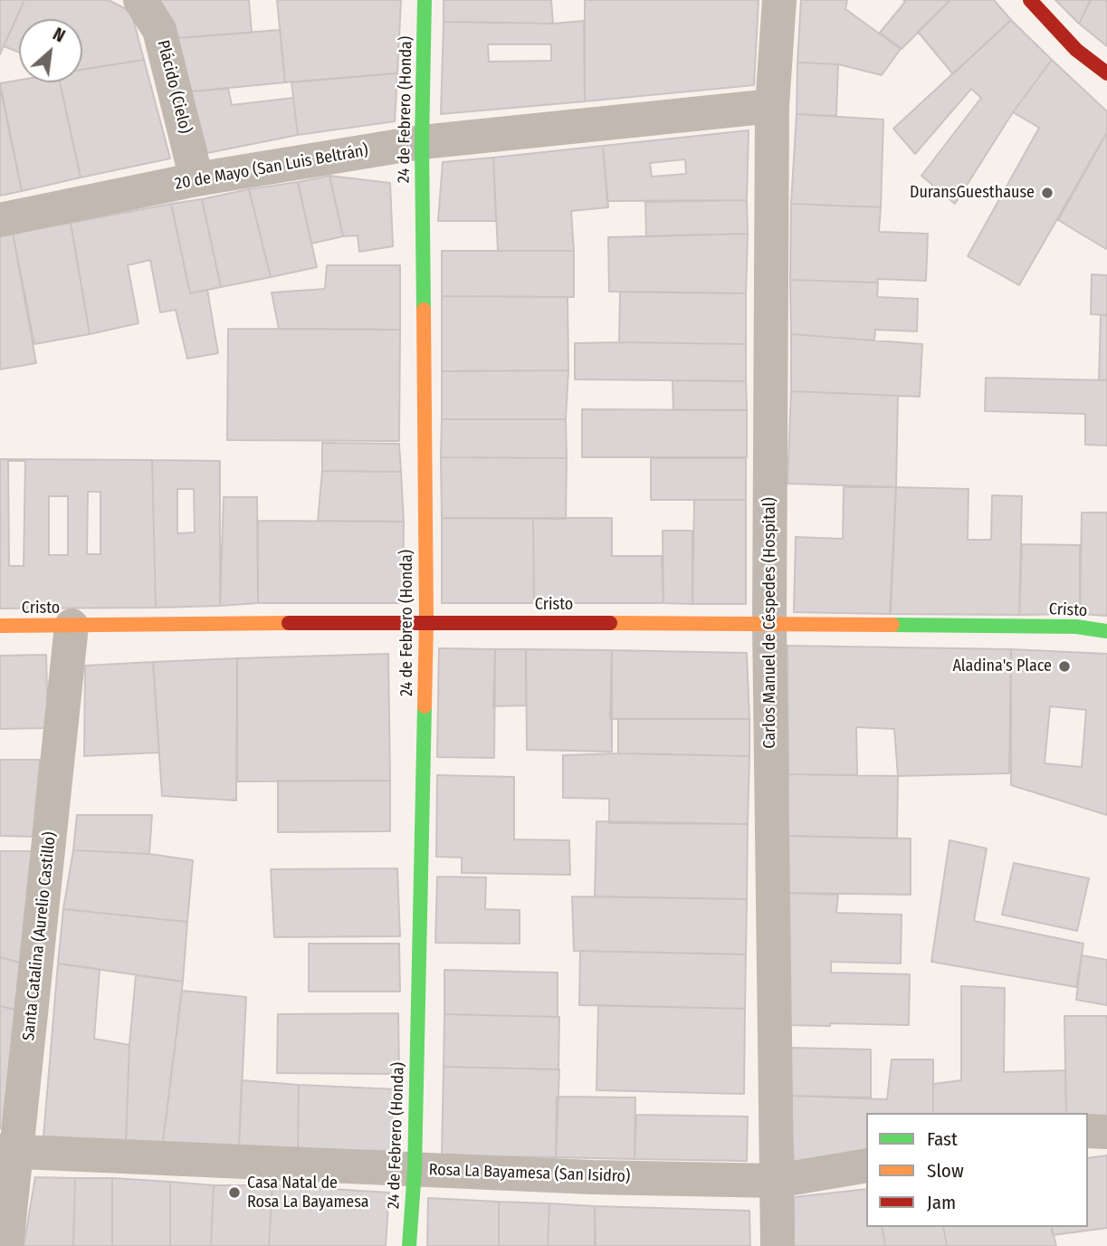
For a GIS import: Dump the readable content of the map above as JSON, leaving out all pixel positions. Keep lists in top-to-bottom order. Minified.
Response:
{"streets":{"street":["Plácido (Cielo)","24 de Febrero (Honda)","20 de Mayo (San Luis Beltrán)","Cristo","Carlos Manuel de Céspedes (Hospital)","Santa Catalina (Aurelio Castillo)","Rosa La Bayamesa (San Isidro)"]},"crossings":[["Plácido (Cielo)","20 de Mayo (San Luis Beltrán)"],["24 de Febrero (Honda)","20 de Mayo (San Luis Beltrán)"],["24 de Febrero (Honda)","Cristo"],["24 de Febrero (Honda)","Rosa La Bayamesa (San Isidro)"],["20 de Mayo (San Luis Beltrán)","Carlos Manuel de Céspedes (Hospital)"],["Cristo","Carlos Manuel de Céspedes (Hospital)"],["Cristo","Santa Catalina (Aurelio Castillo)"],["Carlos Manuel de Céspedes (Hospital)","Rosa La Bayamesa (San Isidro)"],["Santa Catalina (Aurelio Castillo)","Rosa La Bayamesa (San Isidro)"]],"places":["DuransGuesthause","Aladina's Place","Casa Natal de Rosa La Bayamesa"],"legend":["Fast","Slow","Jam"],"north":"top right"}
